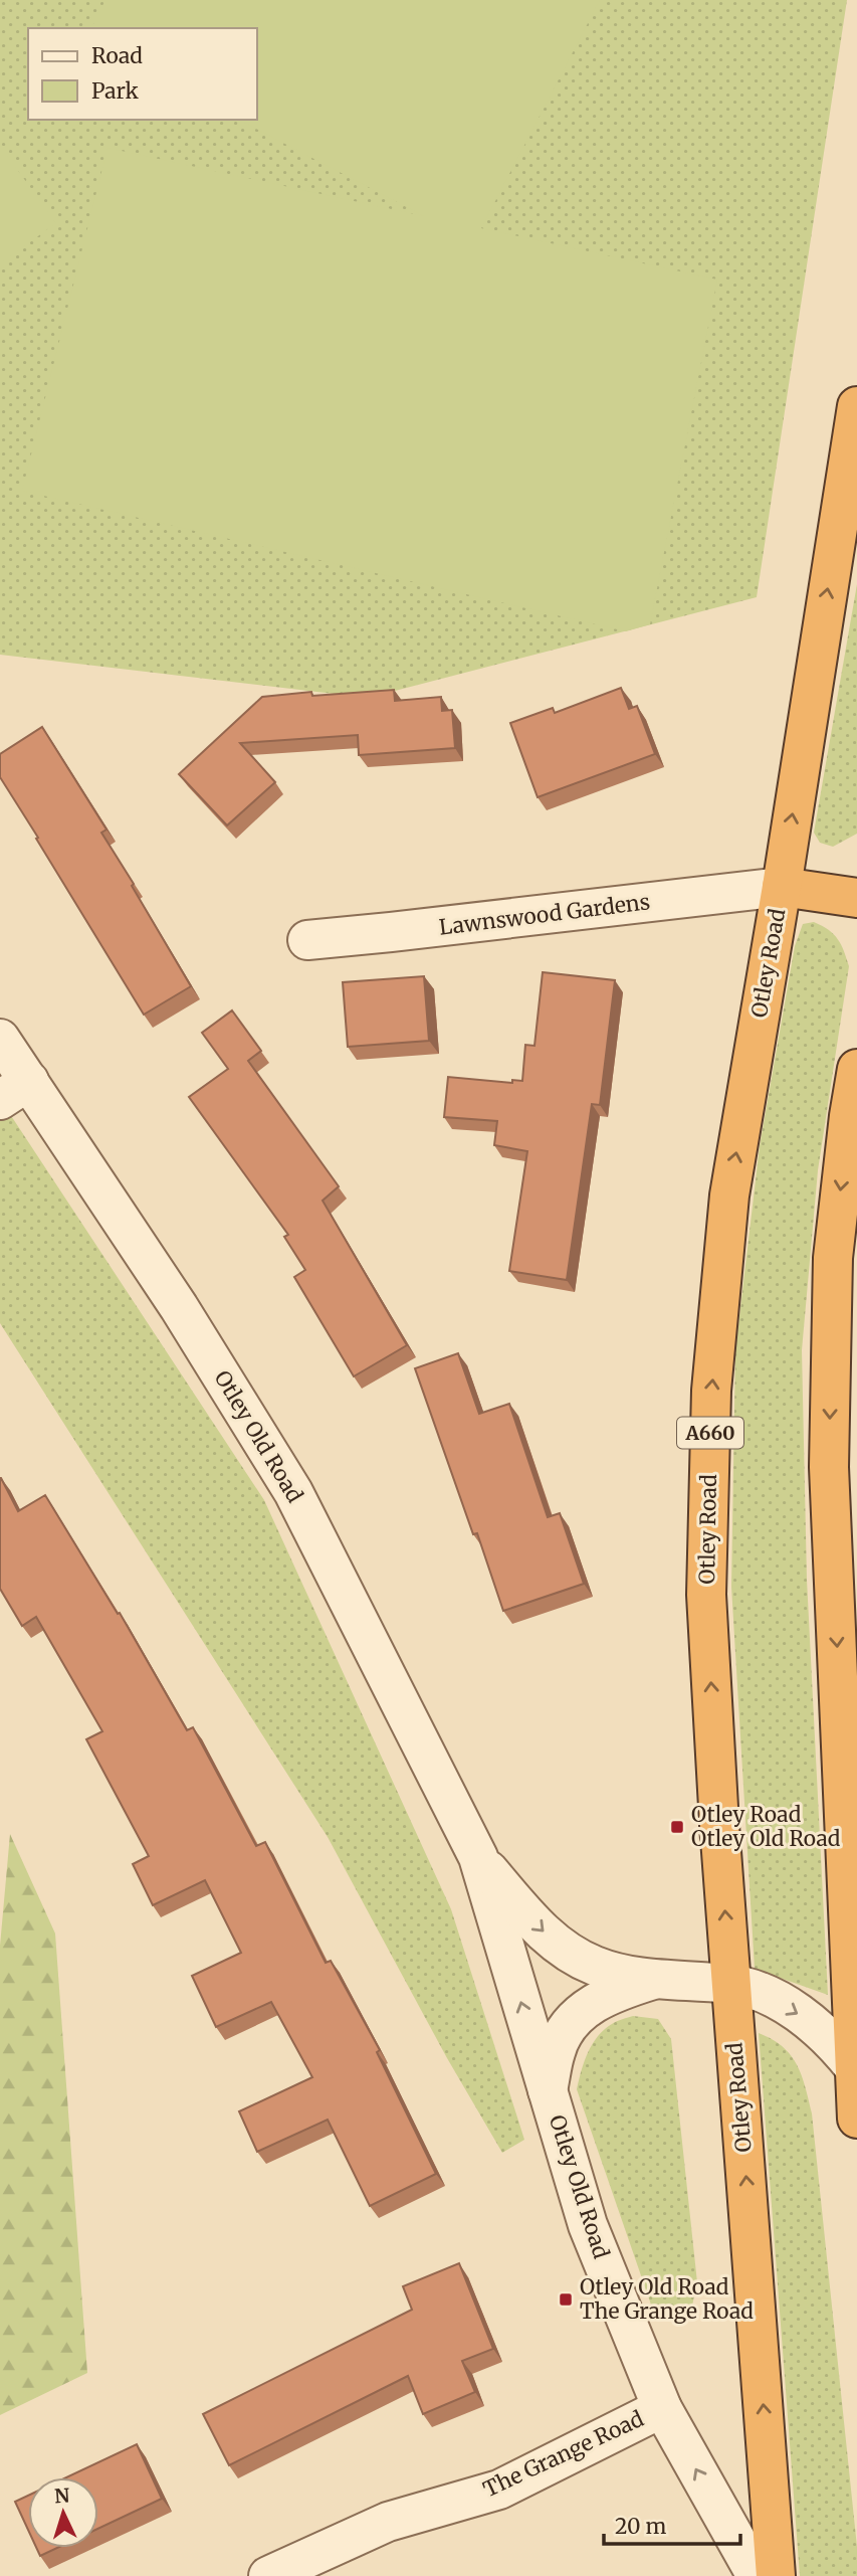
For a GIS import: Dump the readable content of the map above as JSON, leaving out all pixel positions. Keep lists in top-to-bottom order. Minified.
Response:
{"streets":{"highway":["Otley Road","A660"],"street":["Lawnswood Gardens","Otley Old Road","The Grange Road"]},"crossings":[["Lawnswood Gardens","Otley Road"],["Otley Road","Otley Old Road"],["Otley Old Road","The Grange Road"]],"places":{"transit":["Otley Road Otley Old Road","Otley Old Road The Grange Road"]},"legend":["Road","Park"],"scale_bar":"20 m","north":"top"}
